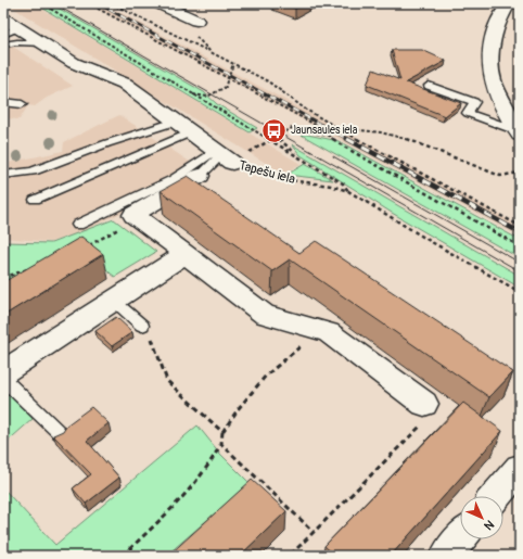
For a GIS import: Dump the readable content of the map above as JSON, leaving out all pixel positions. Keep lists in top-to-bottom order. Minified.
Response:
{"streets":{"path":["Tapešu iela"]},"places":{"bus stop":["Jaunsaules iela"]},"north":"bottom right"}
